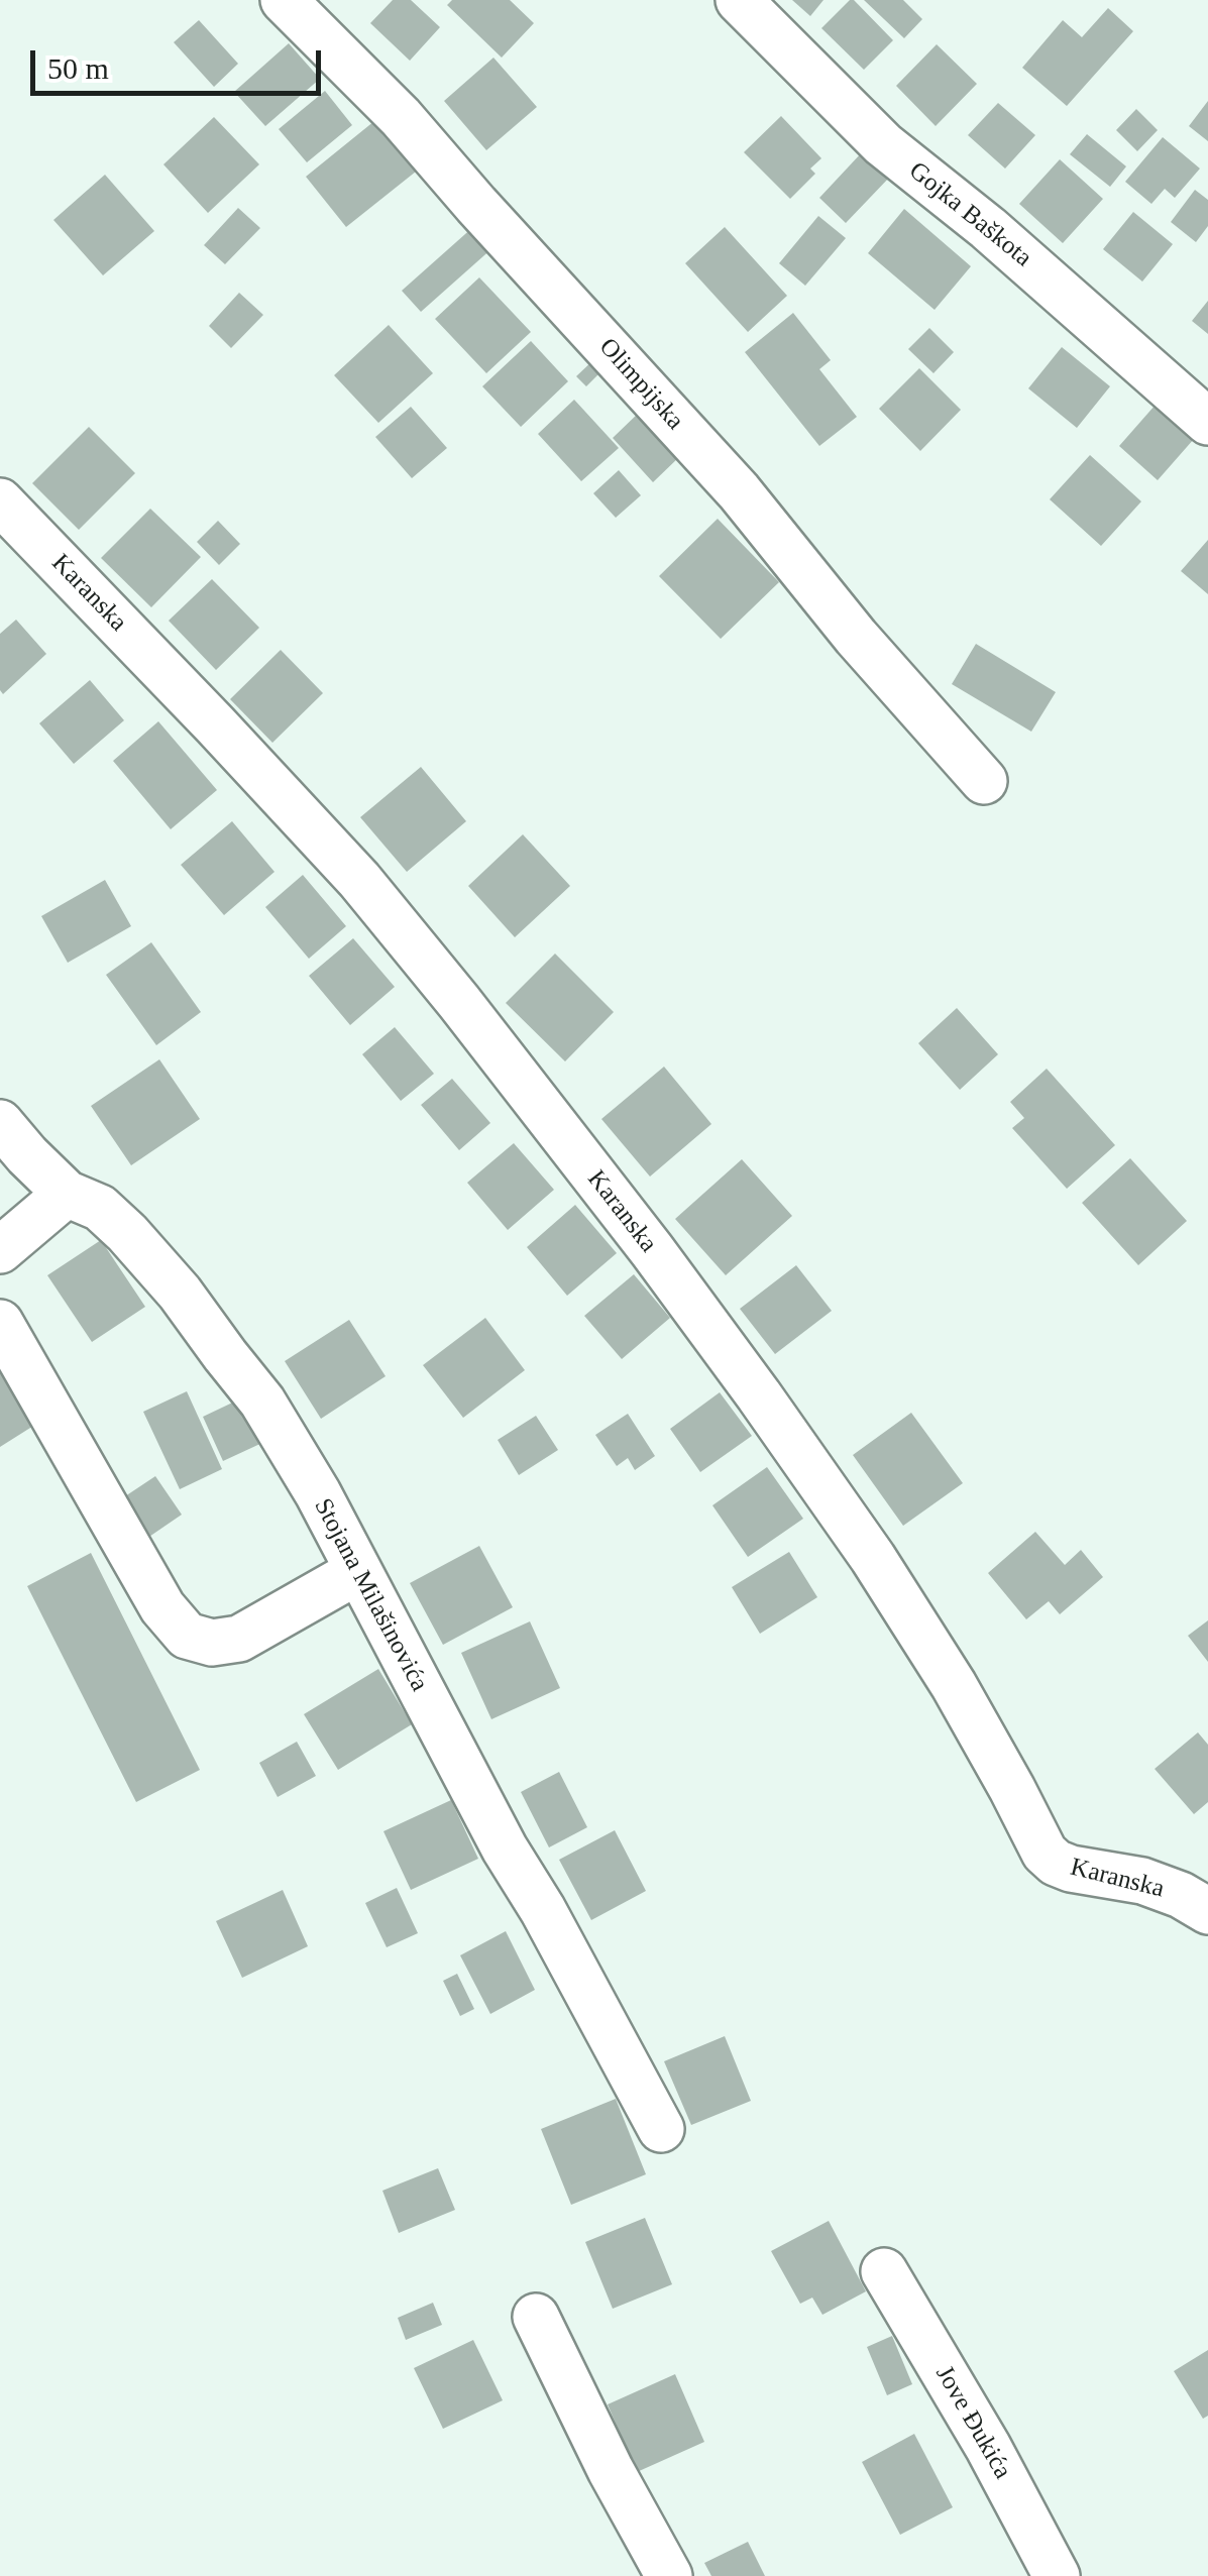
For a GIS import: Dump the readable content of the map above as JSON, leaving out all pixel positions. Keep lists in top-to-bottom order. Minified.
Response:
{"streets":{"street":["Gojka Baškota","Olimpijska","Karanska","Stojana Milašinovića","Jove Đukića"]},"scale_bar":"50 m"}
